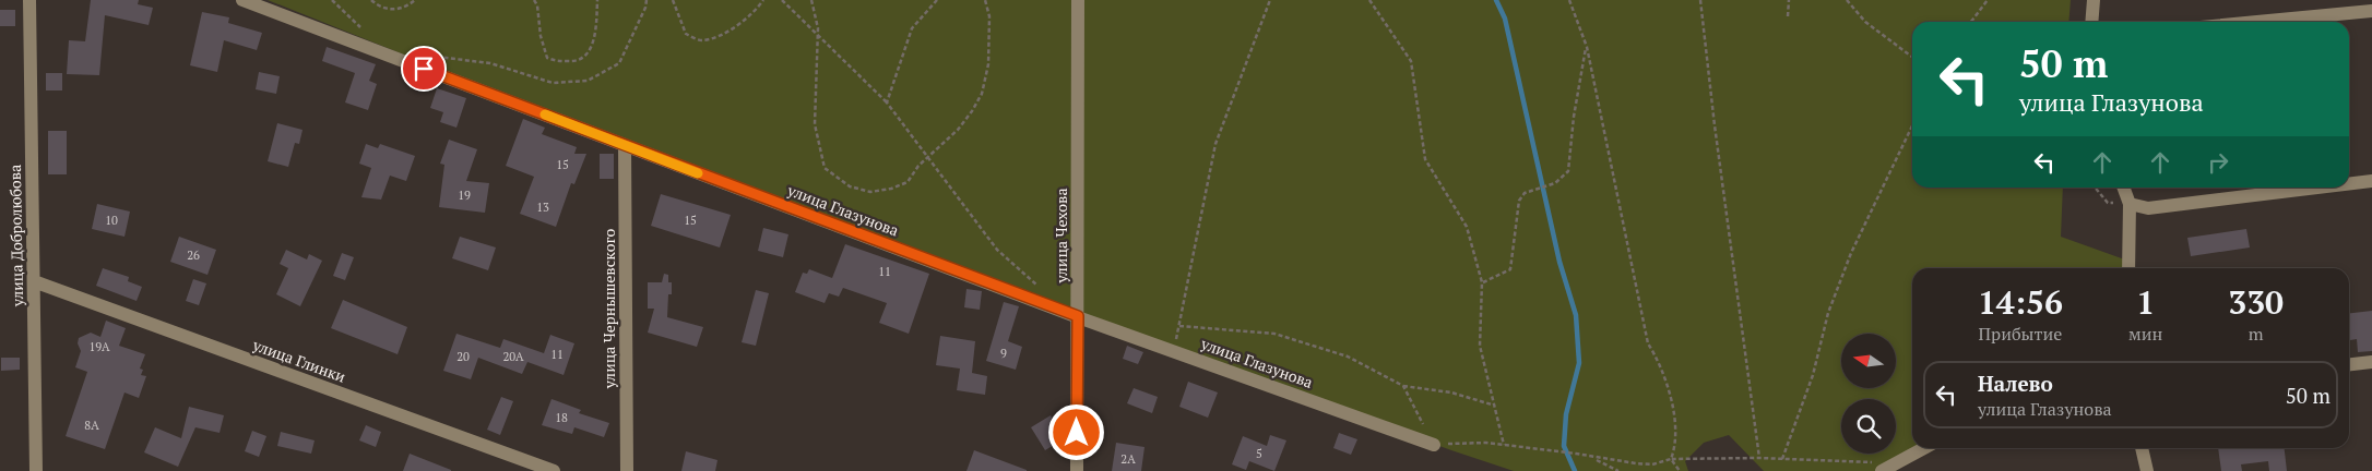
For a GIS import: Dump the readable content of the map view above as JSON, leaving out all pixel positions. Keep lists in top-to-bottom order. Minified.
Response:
{"streets":{"street":["улица Глазунова","улица Добролюбова","улица Чехова","улица Чернышевского","улица Глинки"]},"crossings":[["улица Глазунова","улица Чехова"],["улица Глазунова","улица Чернышевского"],["улица Добролюбова","улица Глинки"]],"house_numbers":["15","19","13","10","15","26","11","19А","9","11","20","20А","18","8А","5","2А"],"north":"left","page":{"turn":["50 m","улица Глазунова"],"eta":["14:56","Прибытие","1","мин","330","m"],"list":[{"name":"Налево","note":"улица Глазунова","value":"50 m"}]}}
